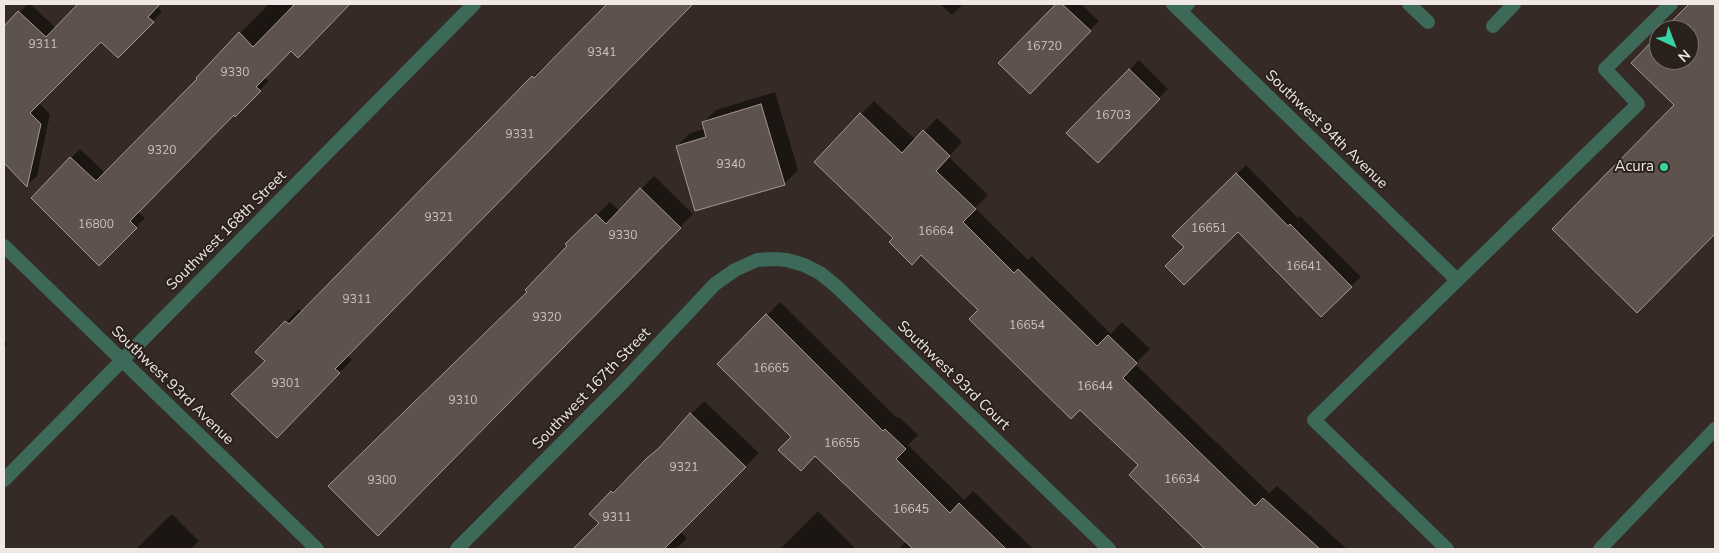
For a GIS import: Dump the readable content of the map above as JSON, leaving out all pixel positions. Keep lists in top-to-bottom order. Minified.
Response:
{"streets":{"street":["Southwest 94th Avenue","Southwest 168th Street","Southwest 93rd Court","Southwest 93rd Avenue","Southwest 167th Street"]},"crossings":[["Southwest 168th Street","Southwest 93rd Avenue"],["Southwest 93rd Court","Southwest 167th Street"]],"places":["Acura"],"house_numbers":["9311","16720","9341","9330","16703","9331","9320","9340","9321","16800","16651","16664","9330","16641","9311","9320","16654","16665","9301","16644","9310","16655","9321","16634","9300","16645","9311"],"north":"bottom right"}
